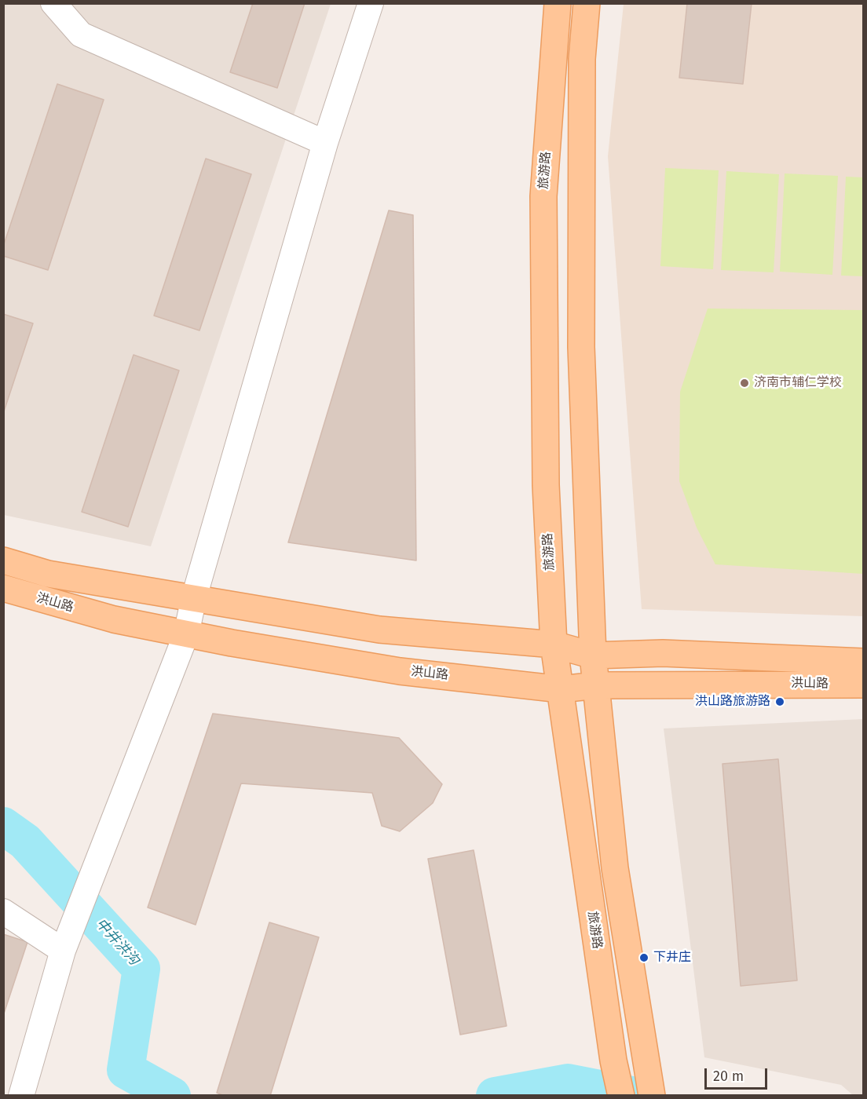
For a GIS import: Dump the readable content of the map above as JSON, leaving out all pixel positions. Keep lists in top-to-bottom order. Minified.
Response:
{"streets":{"main road":["旅游路","洪山路"]},"crossings":[["旅游路","洪山路"]],"water":["中井洪沟"],"places":["济南市辅仁学校","洪山路旅游路","下井庄"],"scale_bar":"20 m"}
